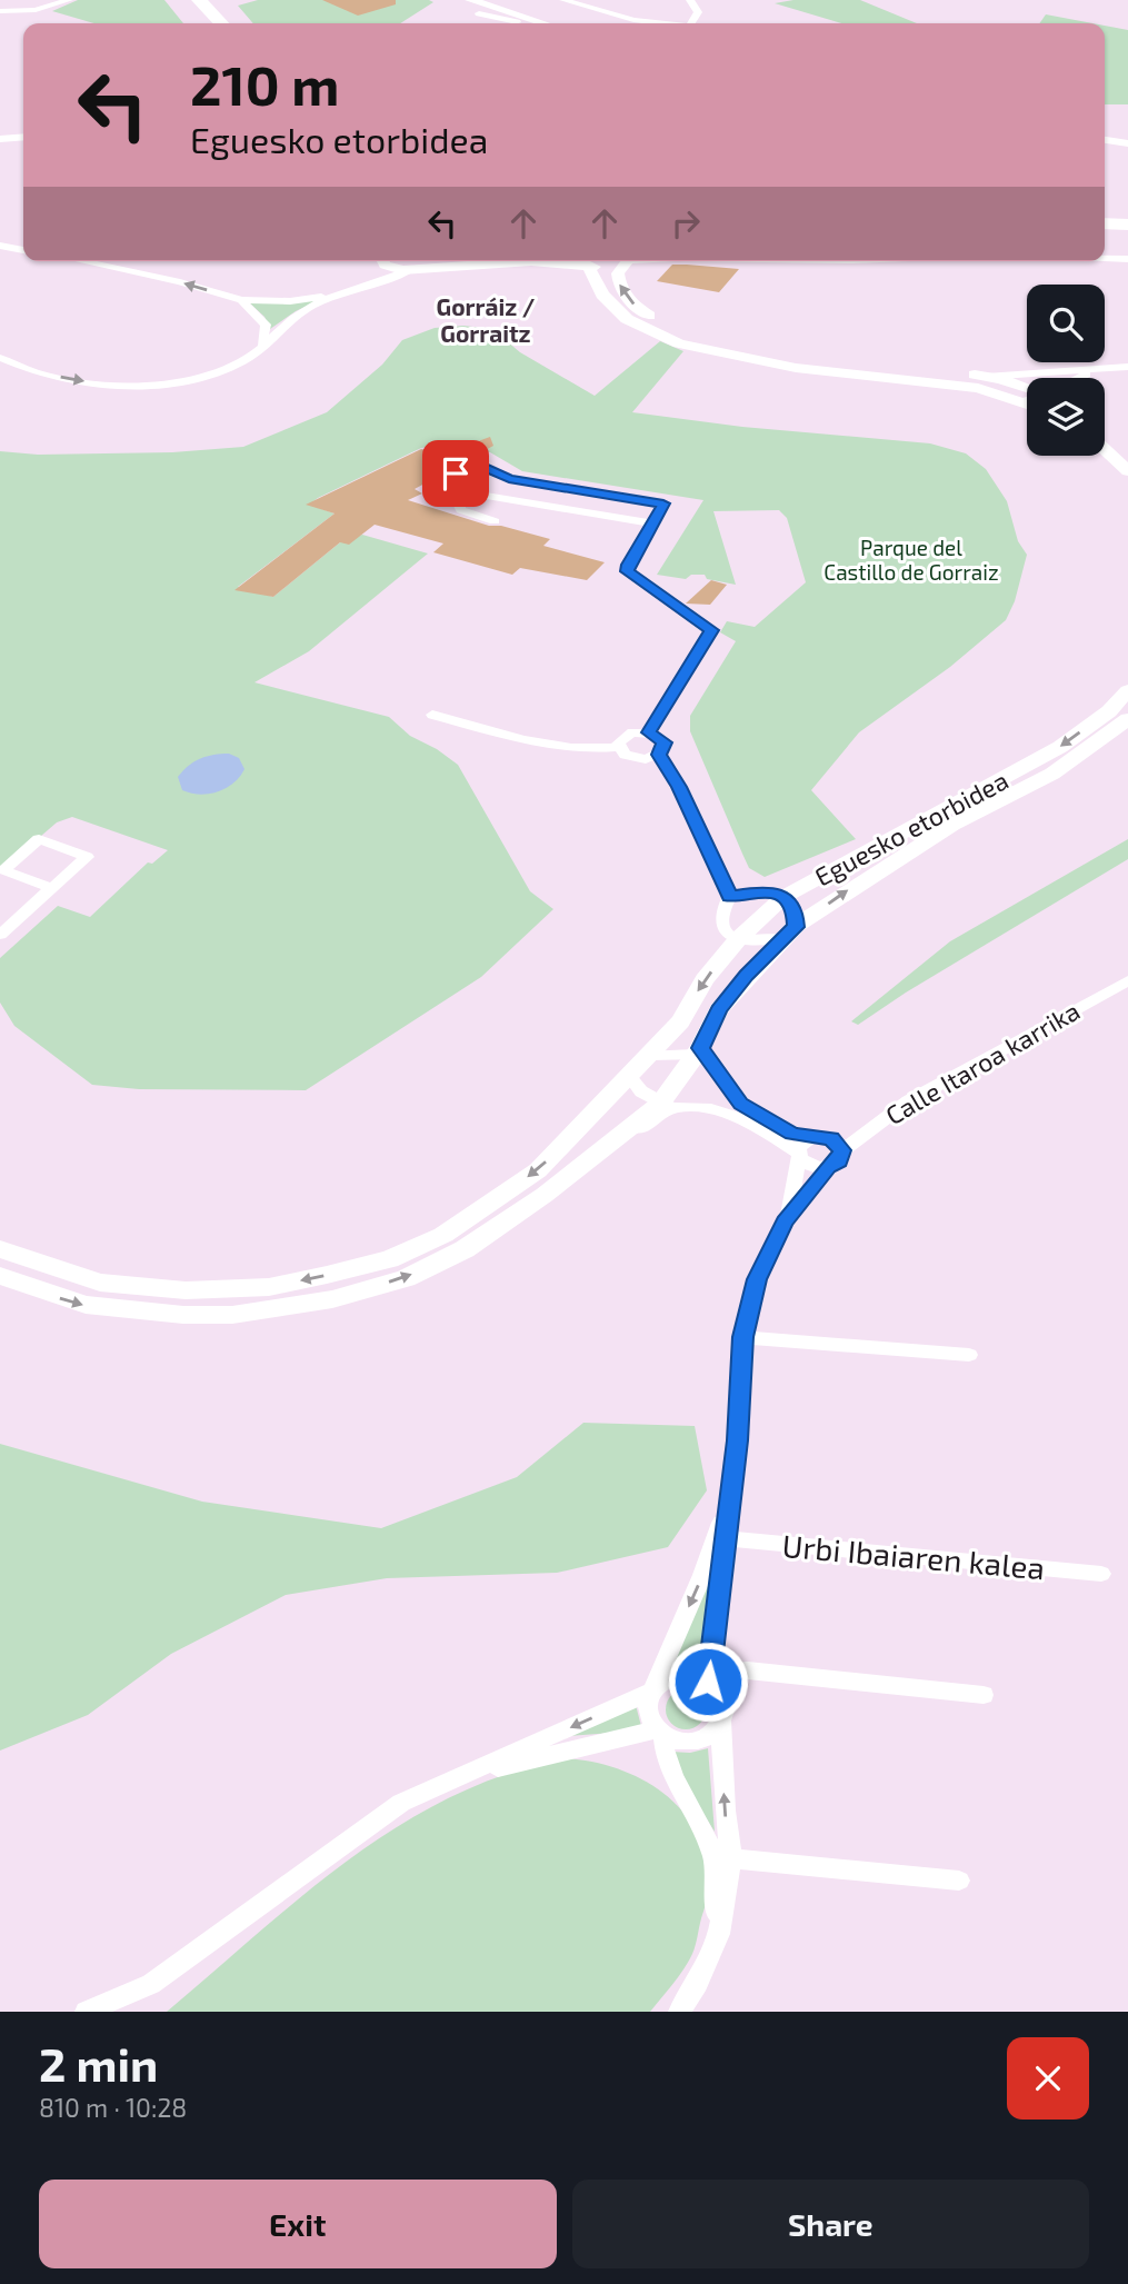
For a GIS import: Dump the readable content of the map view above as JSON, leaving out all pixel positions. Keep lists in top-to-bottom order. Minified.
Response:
{"streets":{"street":["Eguesko etorbidea","Calle Itaroa karrika","Urbi Ibaiaren kalea"]},"districts":["Gorráiz / Gorraitz"],"parks":["Parque del Castillo de Gorraiz"],"page":{"turn":["210 m","Eguesko etorbidea"],"heading":["2 min","810 m · 10:28"],"buttons":["Exit","Share"]}}
